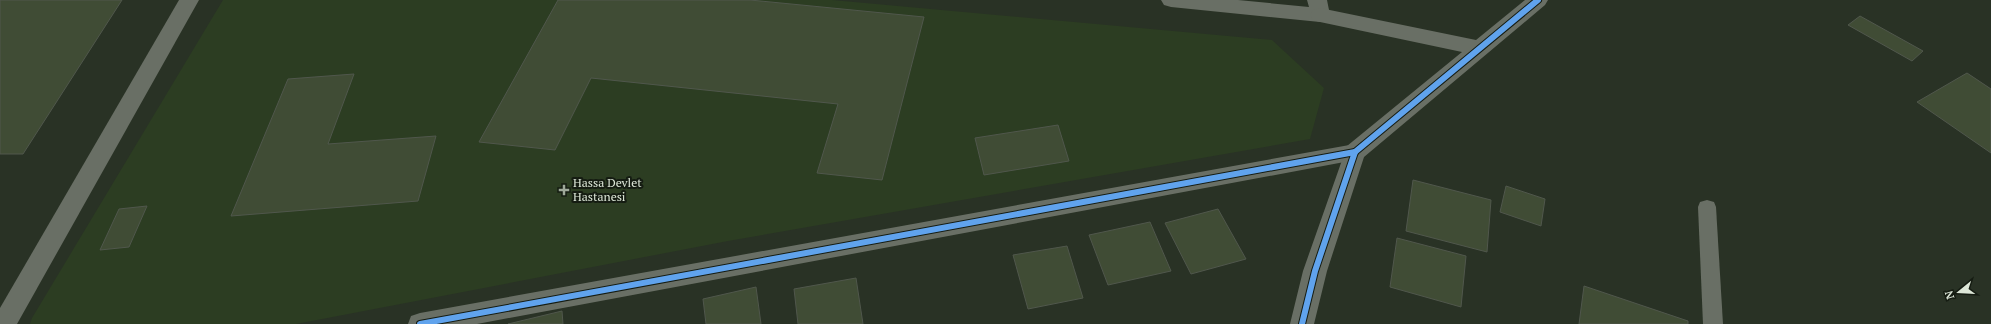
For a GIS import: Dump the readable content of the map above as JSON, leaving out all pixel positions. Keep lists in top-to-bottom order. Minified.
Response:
{"places":{"health":["Hassa Devlet Hastanesi"]},"north":"left"}
